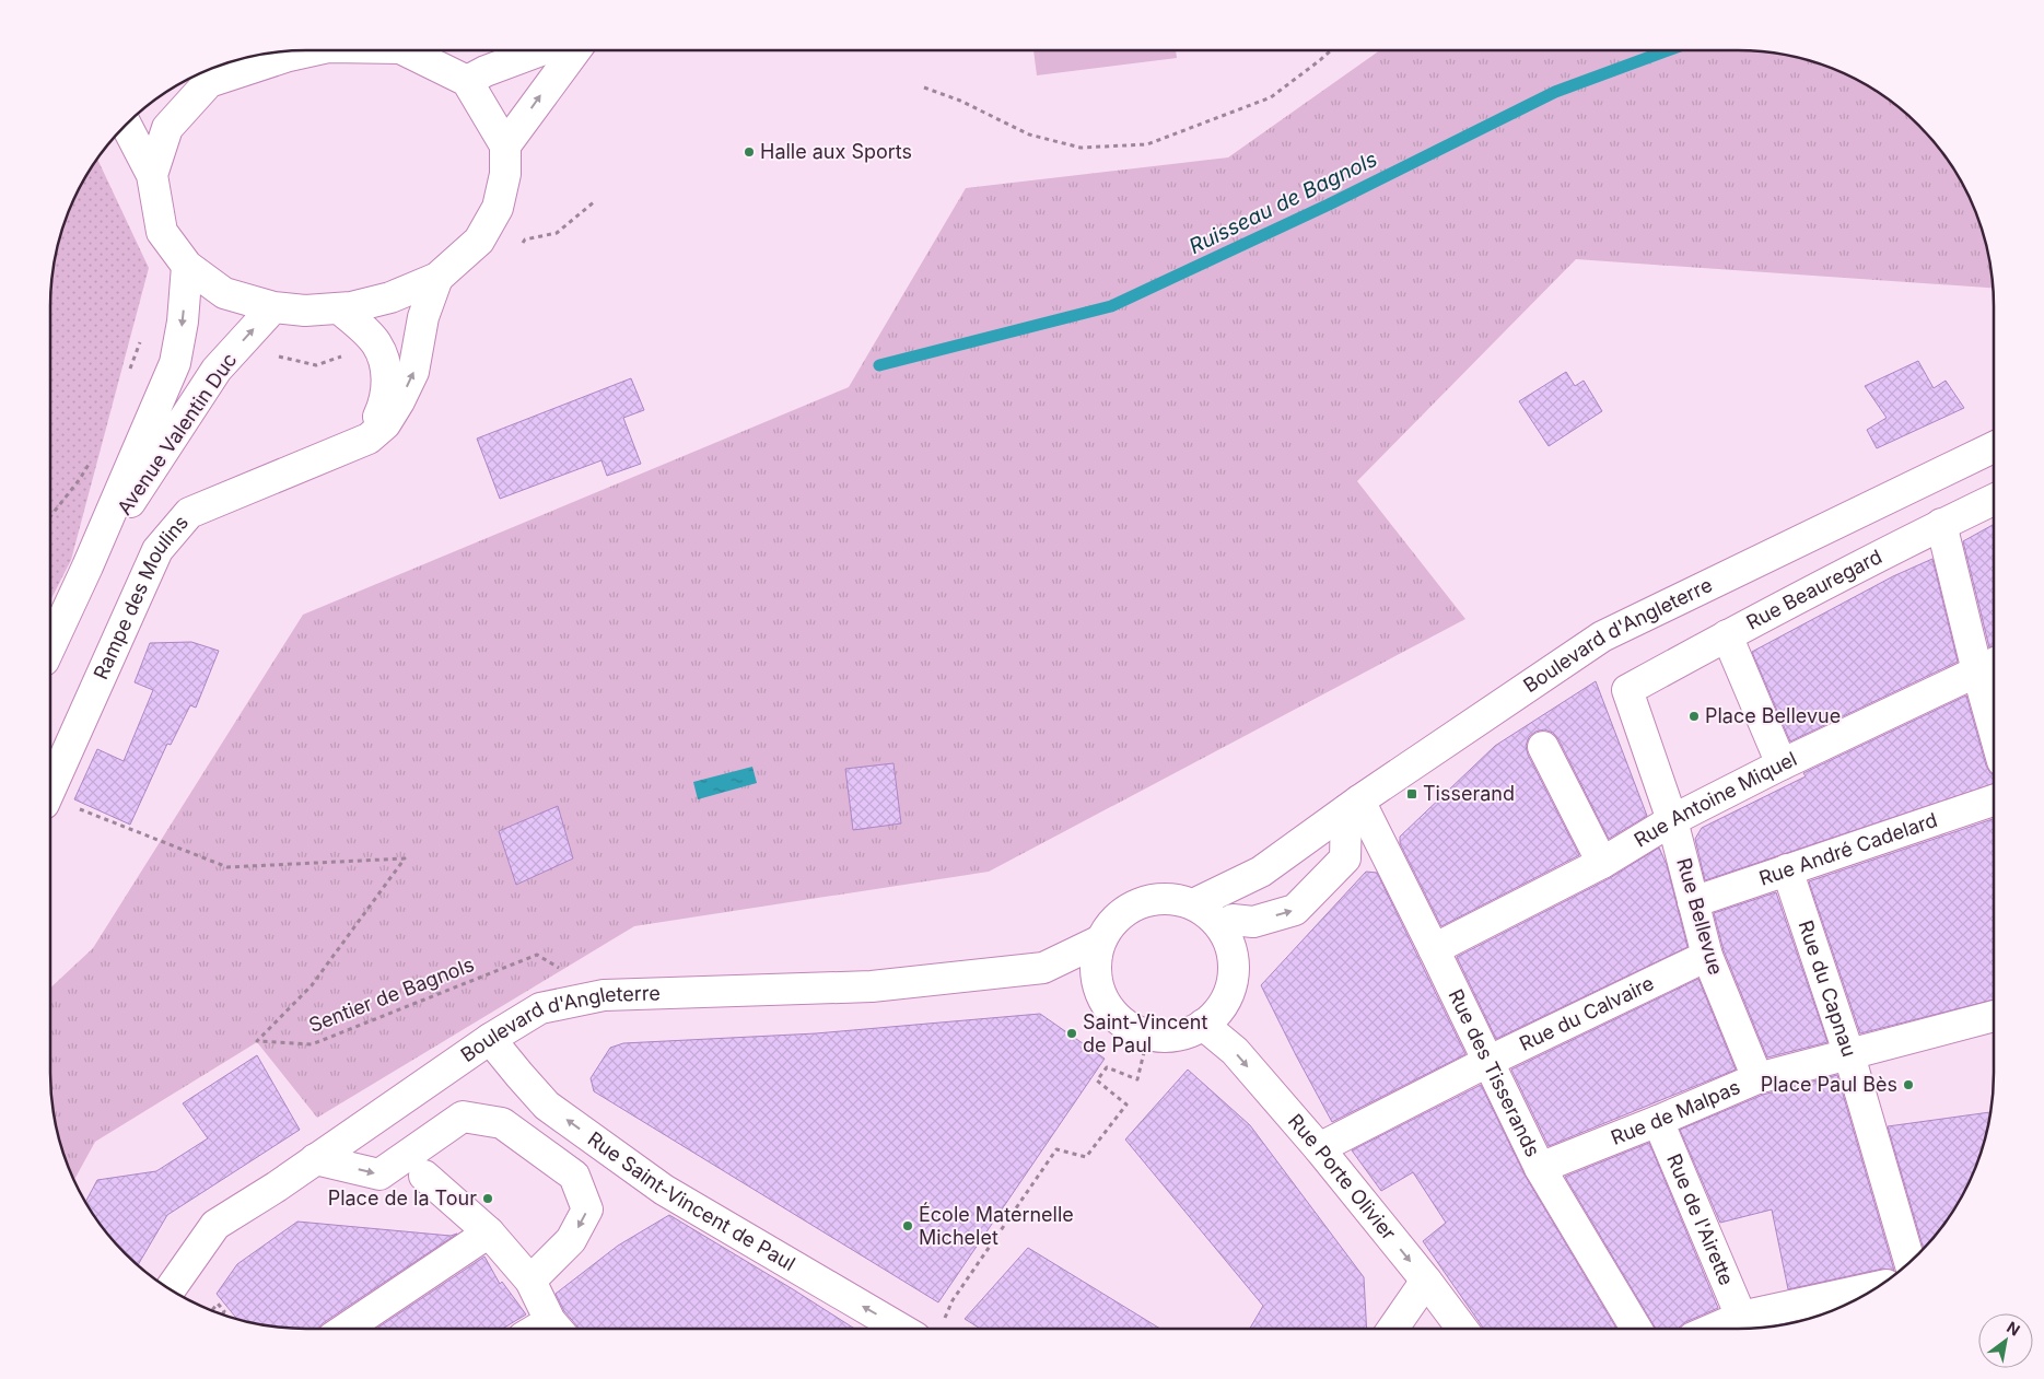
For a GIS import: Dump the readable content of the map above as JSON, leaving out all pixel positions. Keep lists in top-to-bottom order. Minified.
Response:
{"streets":{"street":["Avenue Valentin Duc","Rue Beauregard","Rampe des Moulins","Boulevard d'Angleterre","Rue Antoine Miquel","Rue André Cadelard","Rue Bellevue","Rue du Capnau","Rue du Calvaire","Rue des Tisserands","Rue de Malpas","Rue Porte Olivier","Rue Saint-Vincent de Paul","Rue de l'Airette"],"path":["Sentier de Bagnols"]},"crossings":[["Rue Beauregard","Rue Bellevue"],["Boulevard d'Angleterre","Sentier de Bagnols"],["Boulevard d'Angleterre","Rue des Tisserands"],["Boulevard d'Angleterre","Rue Porte Olivier"],["Boulevard d'Angleterre","Rue Saint-Vincent de Paul"],["Rue Antoine Miquel","Rue Bellevue"],["Rue Antoine Miquel","Rue des Tisserands"],["Rue André Cadelard","Rue Bellevue"],["Rue André Cadelard","Rue du Capnau"],["Rue Bellevue","Rue du Calvaire"],["Rue Bellevue","Rue de Malpas"],["Rue du Capnau","Rue de Malpas"],["Rue du Calvaire","Rue des Tisserands"],["Rue du Calvaire","Rue Porte Olivier"],["Rue des Tisserands","Rue de Malpas"],["Rue de Malpas","Rue de l'Airette"]],"one_way":["Rue Porte Olivier","Rue Saint-Vincent de Paul"],"water":["Ruisseau de Bagnols"],"places":{"other":["Halle aux Sports","Place Bellevue","Saint-Vincent de Paul","Place Paul Bès","Place de la Tour","École Maternelle Michelet"],"transit":["Tisserand"]},"north":"top right"}
